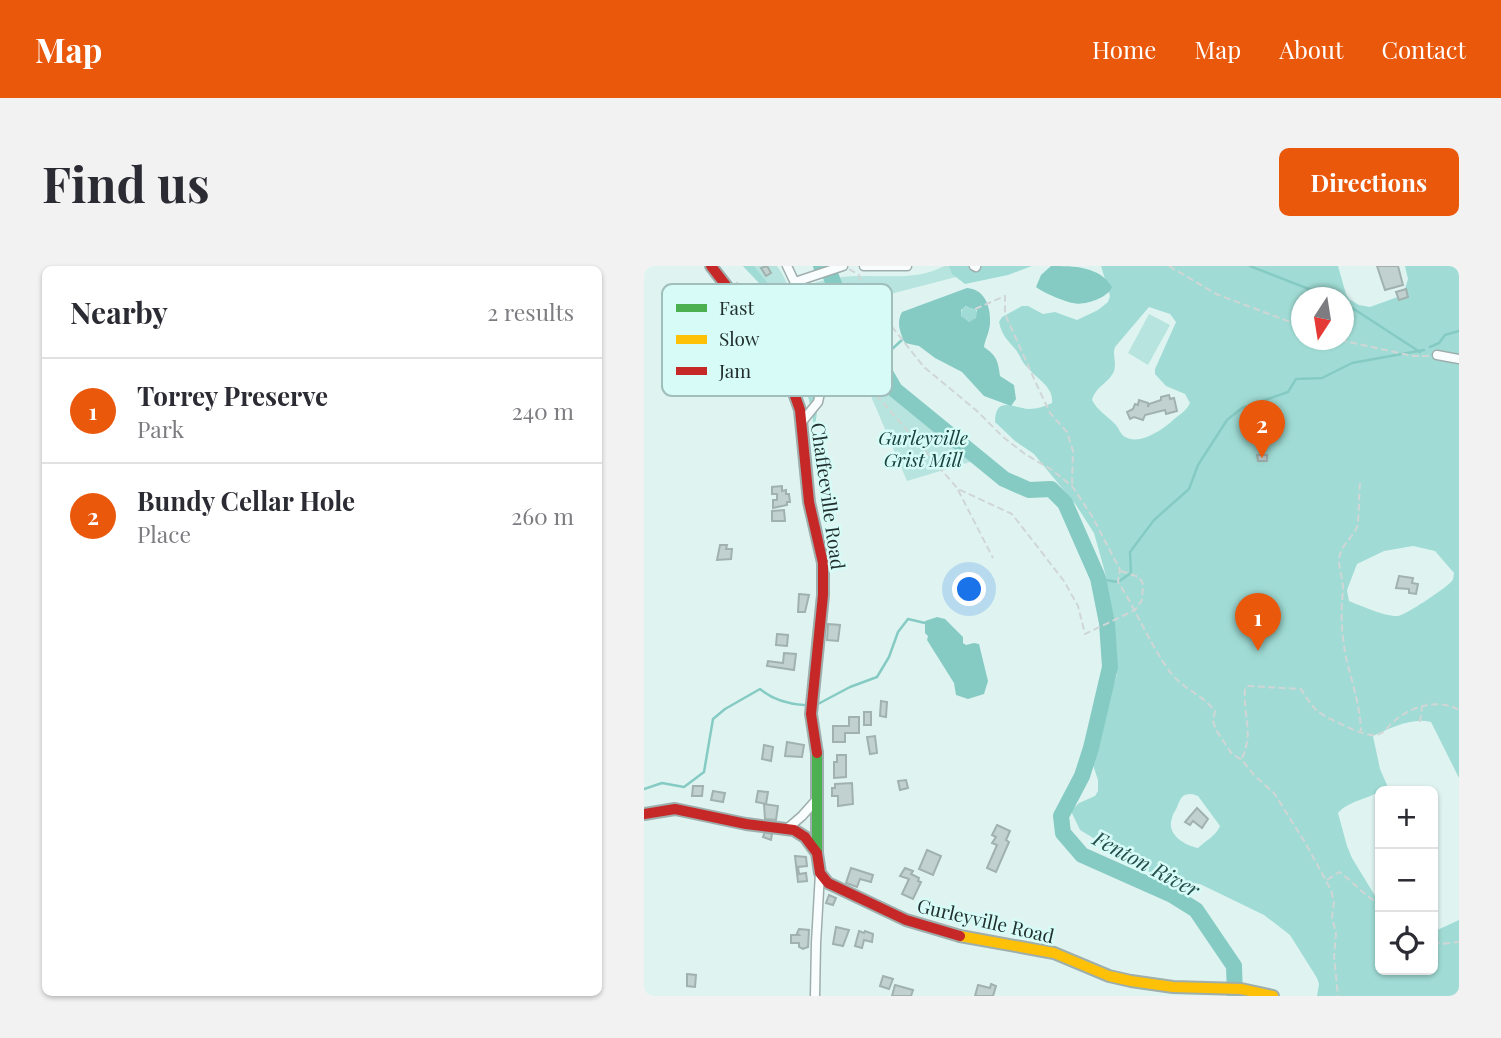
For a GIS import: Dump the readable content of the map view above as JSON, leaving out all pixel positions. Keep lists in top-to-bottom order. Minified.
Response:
{"streets":{"street":["Chaffeeville Road","Gurleyville Road"]},"water":["Fenton River"],"parks":["Gurleyville Grist Mill"],"legend":["Fast","Slow","Jam"],"north":"bottom","page":{"header":"Map","nav":["Home","Map","About","Contact"],"buttons":"Directions","title":"Find us","heading":["Nearby","2 results"],"list":[{"mark":"1","name":"Torrey Preserve","note":"Park","value":"240 m"},{"mark":"2","name":"Bundy Cellar Hole","note":"Place","value":"260 m"}],"pins":["2","1"],"map_buttons":["+","−"]}}
